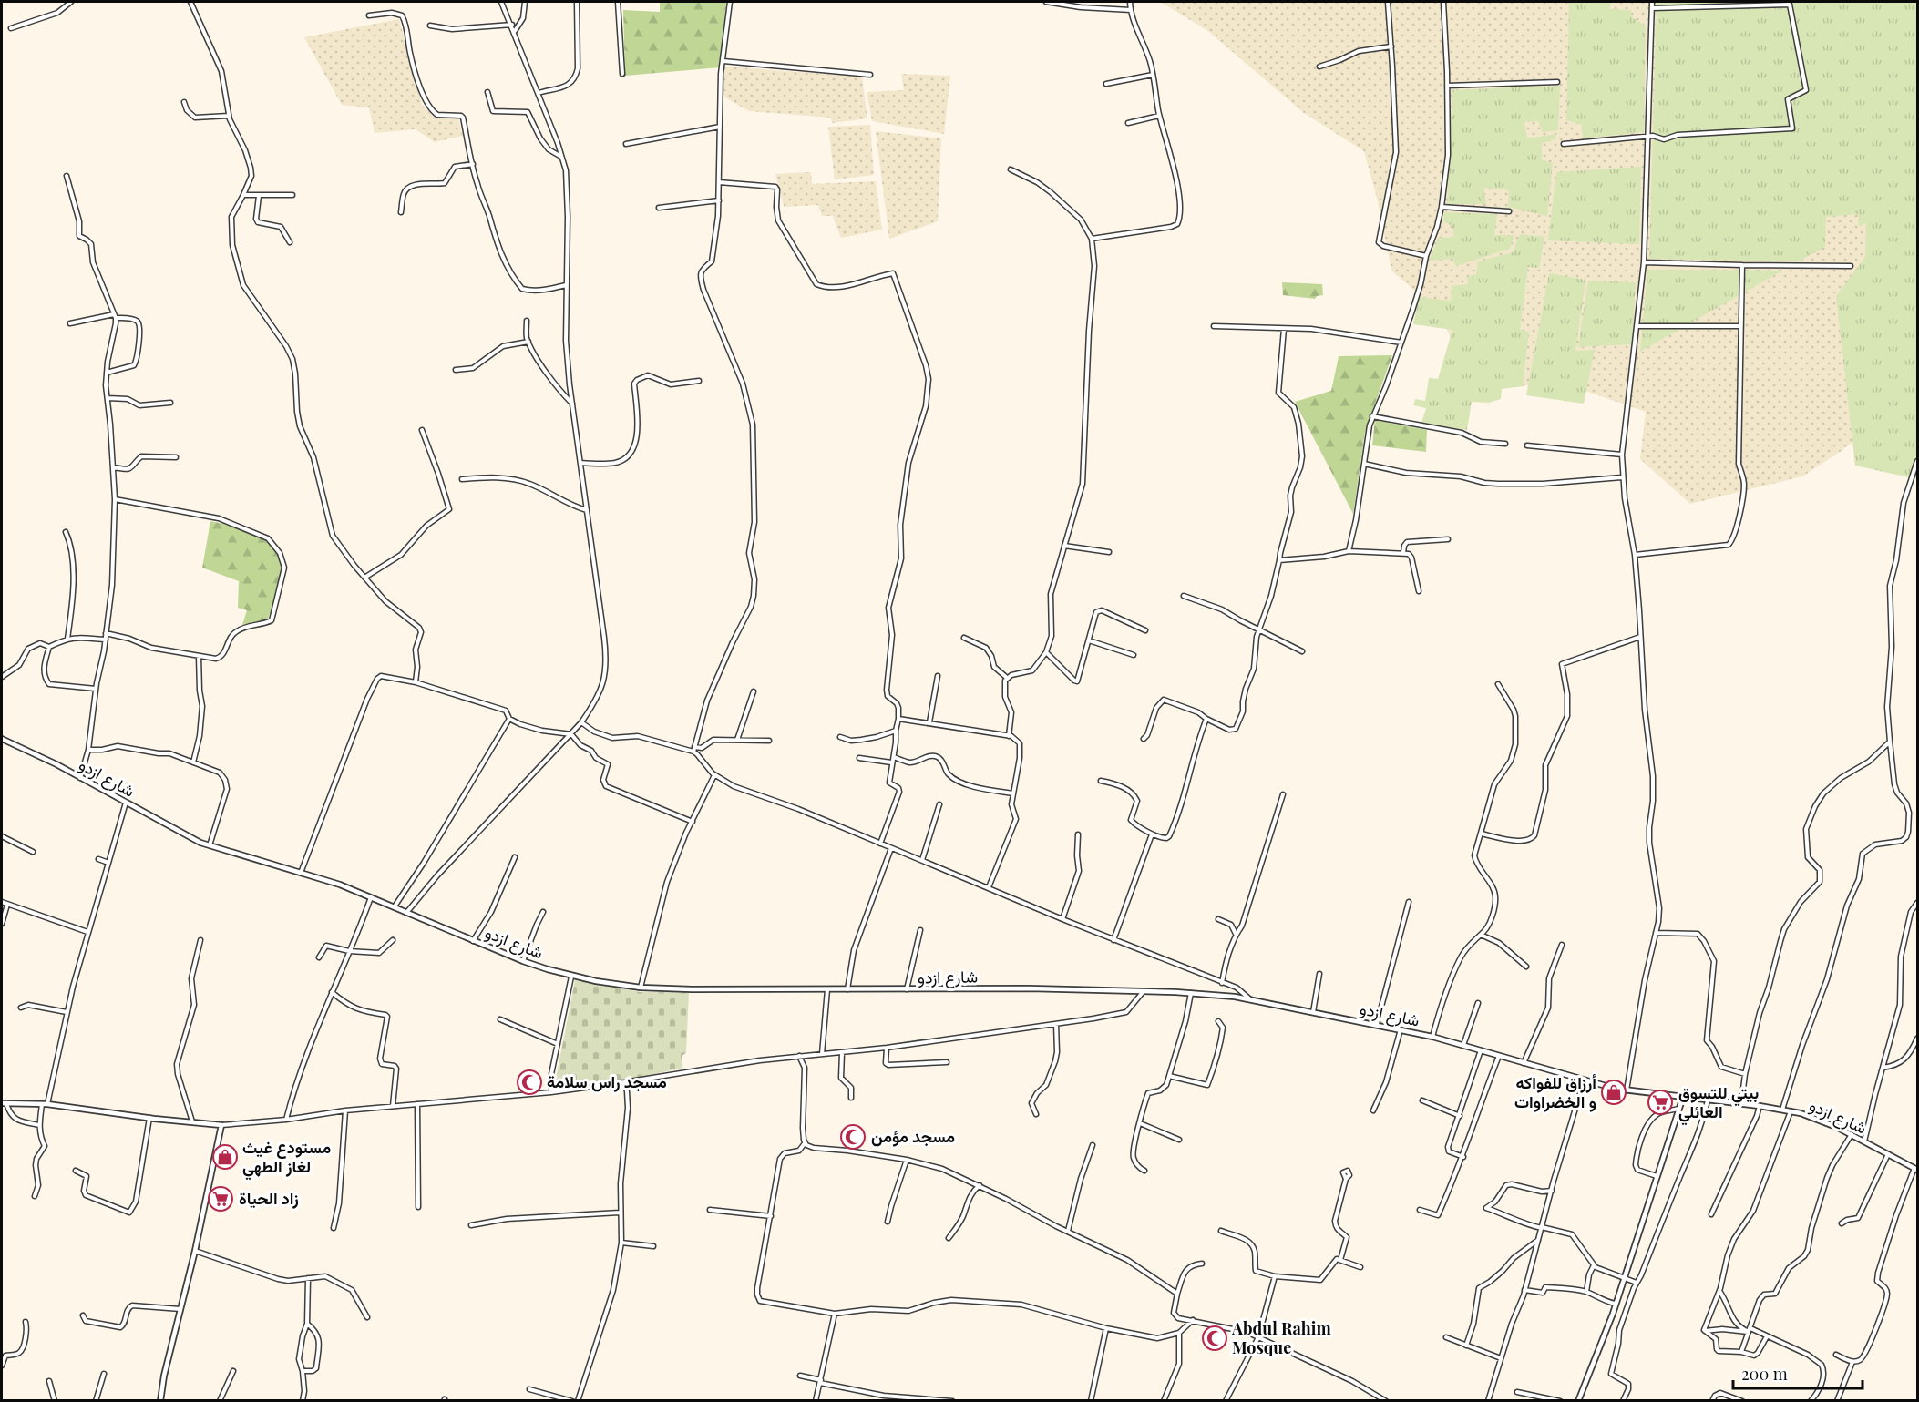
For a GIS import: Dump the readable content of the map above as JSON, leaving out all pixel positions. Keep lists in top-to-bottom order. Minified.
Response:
{"streets":{"street":["شارع ازدو"]},"places":{"mosque":["مسجد راس سلامة","مسجد مؤمن","Abdul Rahim Mosque"],"shop":["أرزاق للفواكه و الخضراوات","مستودع غيث لغاز الطهي"],"supermarket":["بيتي للتسوق العائلي","زاد الحياة"]},"scale_bar":"200 m"}
